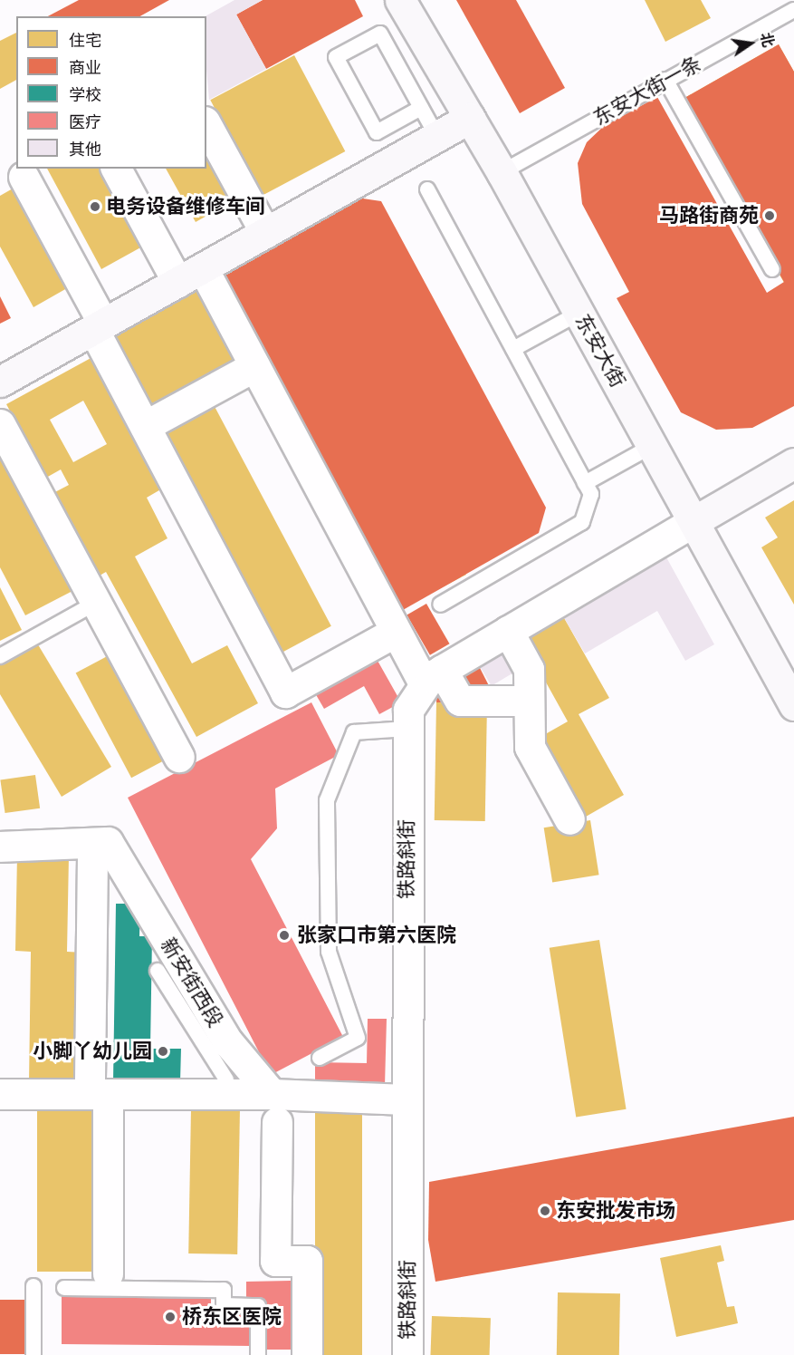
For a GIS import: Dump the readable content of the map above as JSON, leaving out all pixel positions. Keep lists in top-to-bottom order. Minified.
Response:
{"streets":{"main road":["东安大街"],"street":["铁路斜街","新安街西段"],"lane":["东安大街一条"]},"crossings":[["东安大街一条","东安大街"]],"places":["电务设备维修车间","马路街商苑","张家口市第六医院","小脚丫幼儿园","东安批发市场","桥东区医院"],"legend":["住宅","商业","学校","医疗","其他"],"north":"right"}
